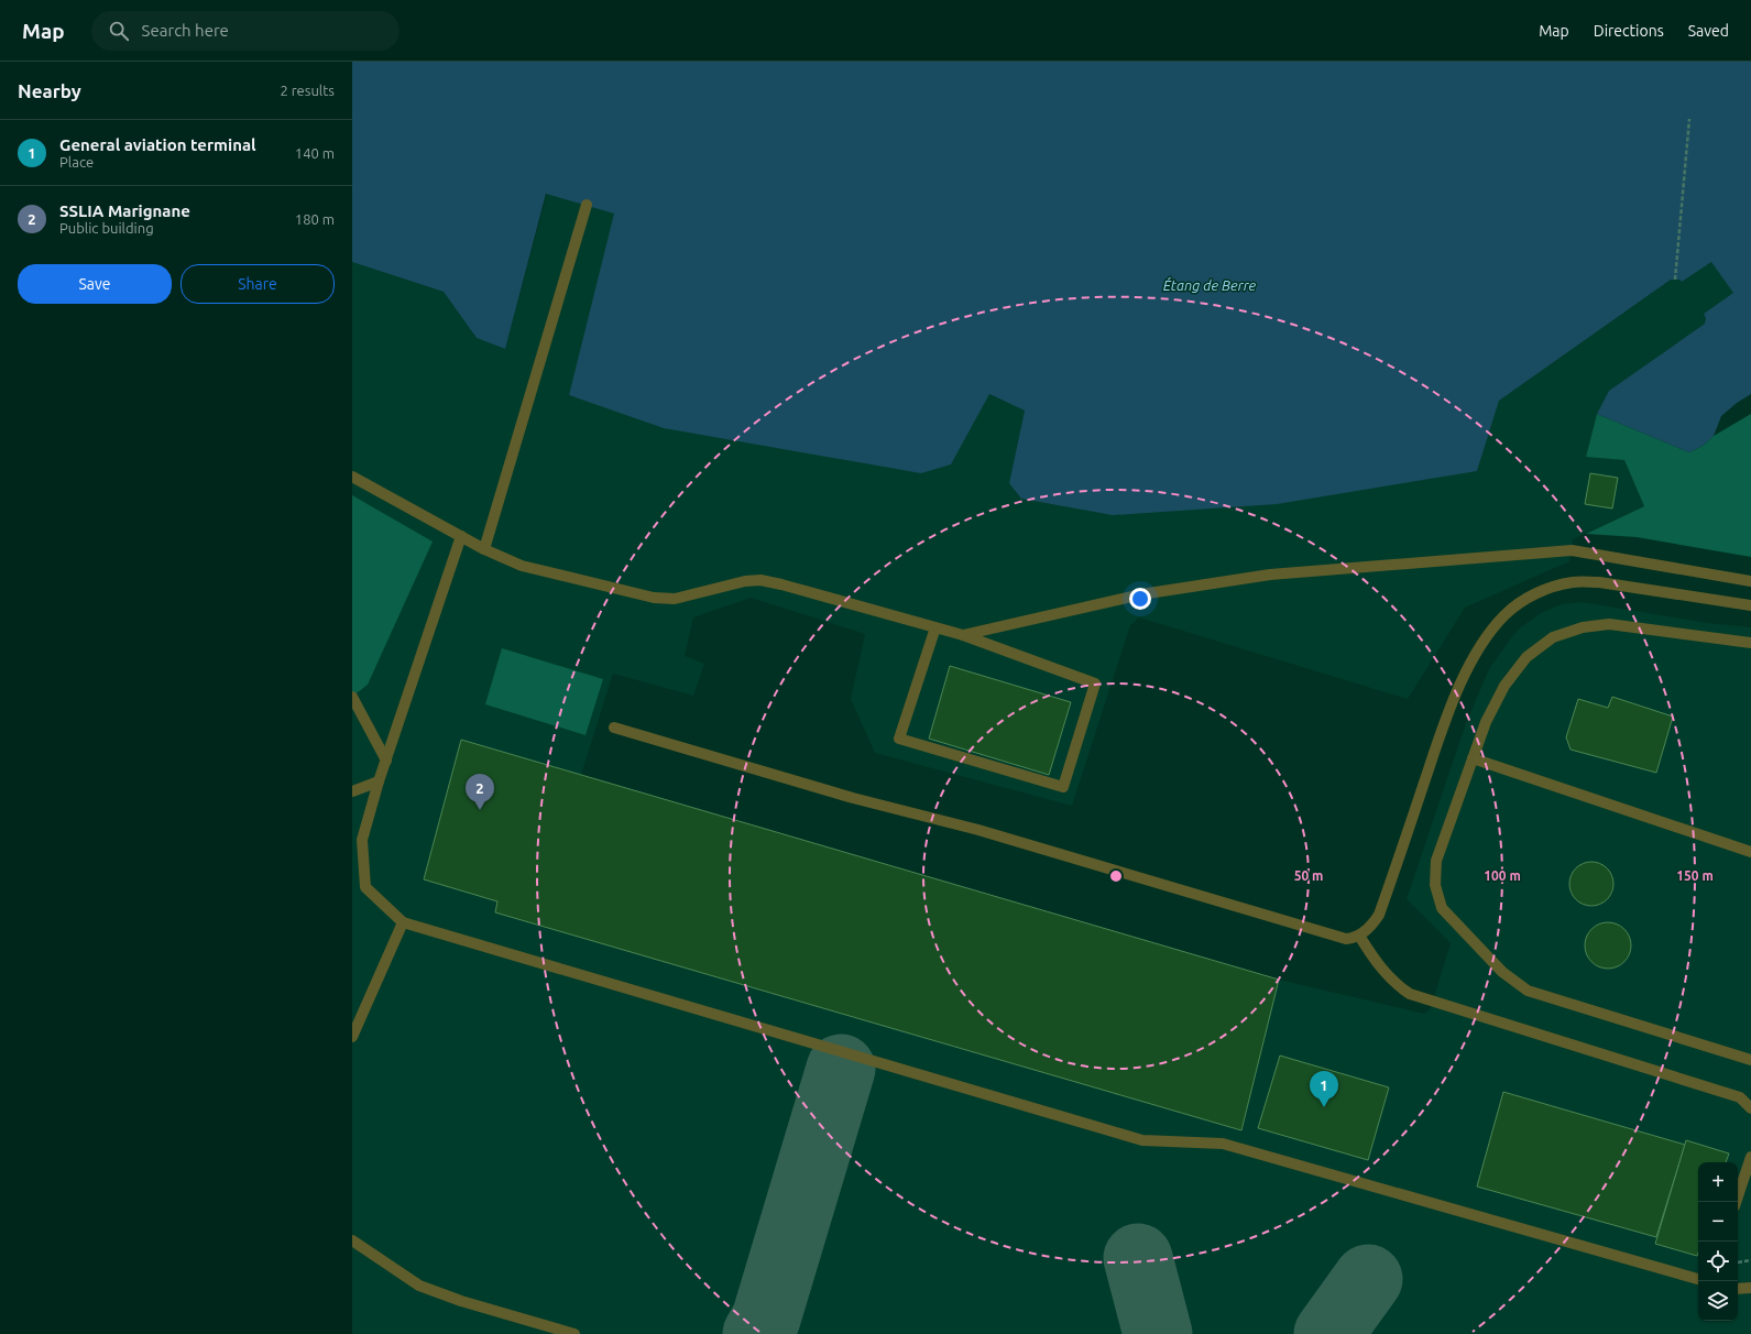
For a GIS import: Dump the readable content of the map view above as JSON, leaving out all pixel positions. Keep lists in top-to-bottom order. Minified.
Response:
{"water":["Étang de Berre"],"page":{"header":"Map","search":"Search here","nav":["Map","Directions","Saved"],"heading":["Nearby","2 results"],"list":[{"mark":"1","name":"General aviation terminal","note":"Place","value":"140 m"},{"mark":"2","name":"SSLIA Marignane","note":"Public building","value":"180 m"}],"buttons":["Save","Share"],"pins":["2","1"],"map_buttons":["+","−"]},"rings":["50 m","100 m","150 m"]}
